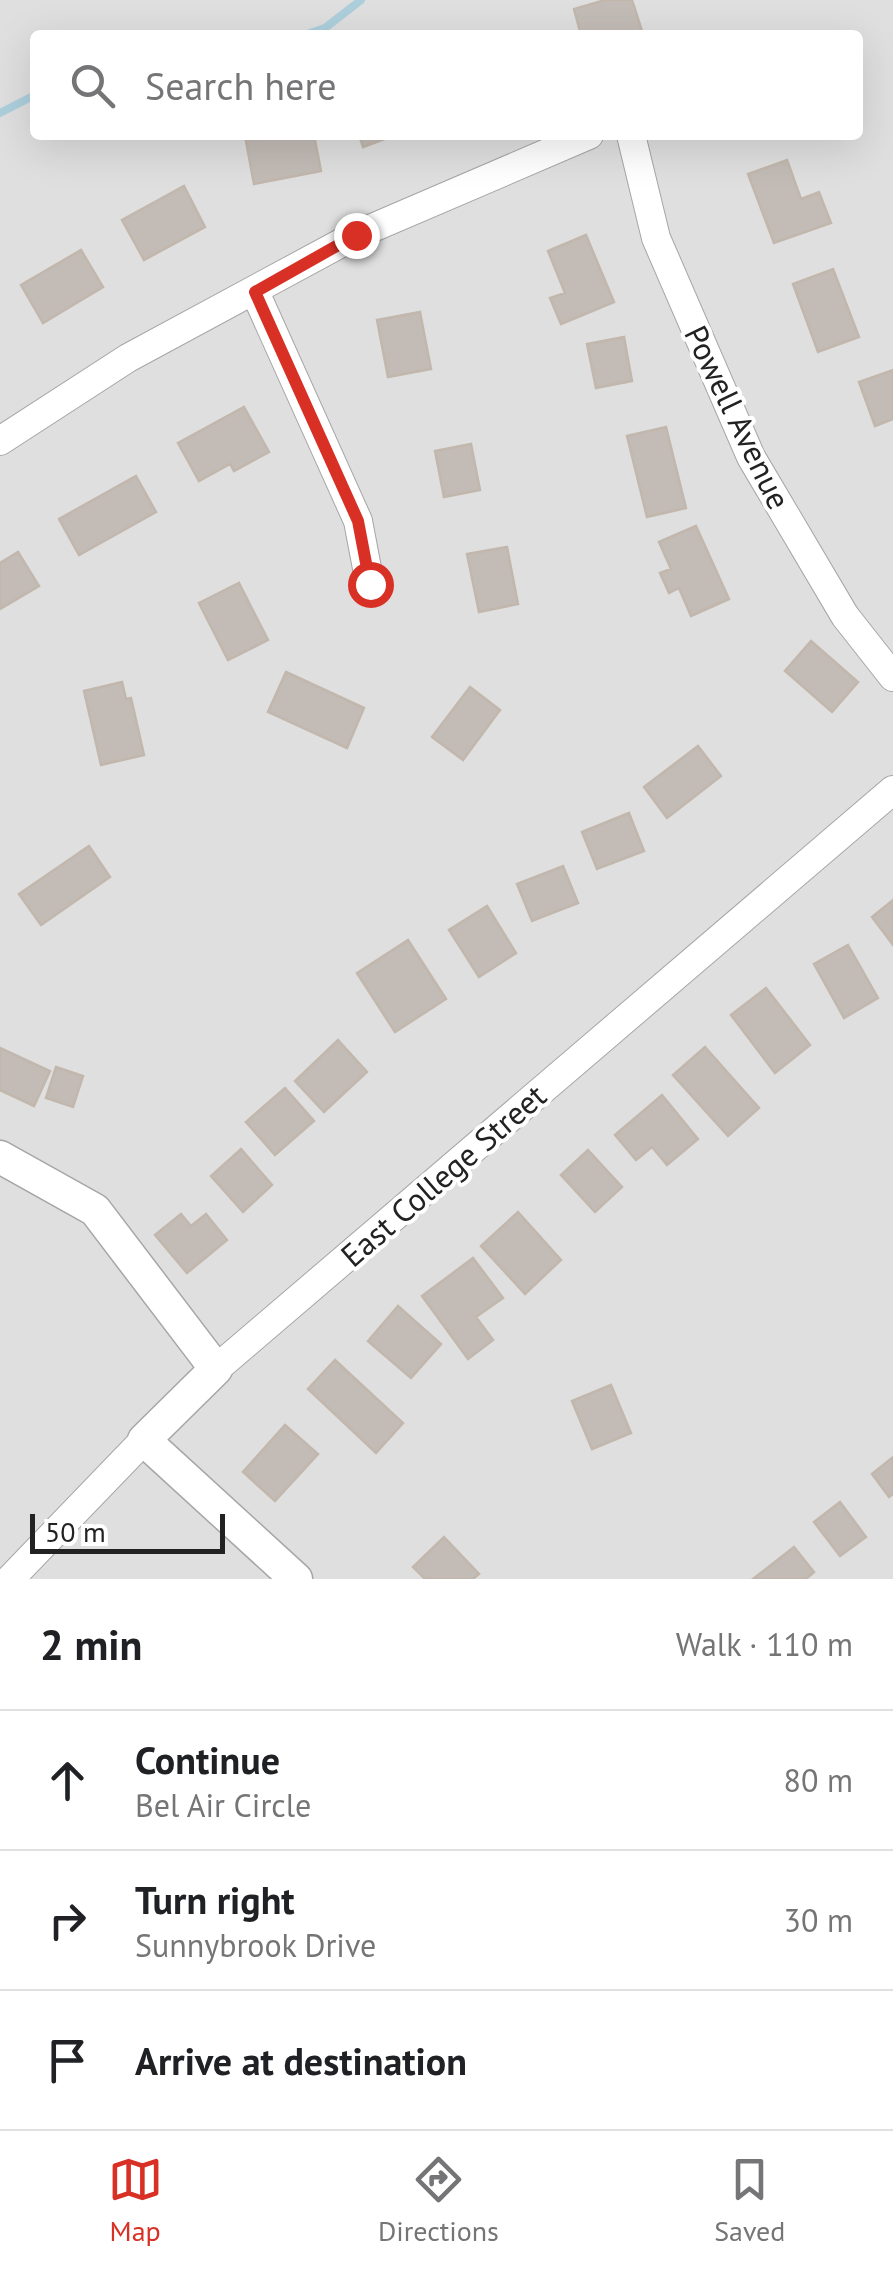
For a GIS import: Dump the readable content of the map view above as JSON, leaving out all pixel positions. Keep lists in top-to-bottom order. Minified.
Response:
{"streets":{"street":["Powell Avenue","East College Street"]},"scale_bar":"50 m","page":{"search":"Search here","scale":"50 m","heading":["2 min","Walk · 110 m"],"list":[["Continue","Bel Air Circle","80 m"],["Turn right","Sunnybrook Drive","30 m"],"Arrive at destination"],"nav":["Map","Directions","Saved"]}}
